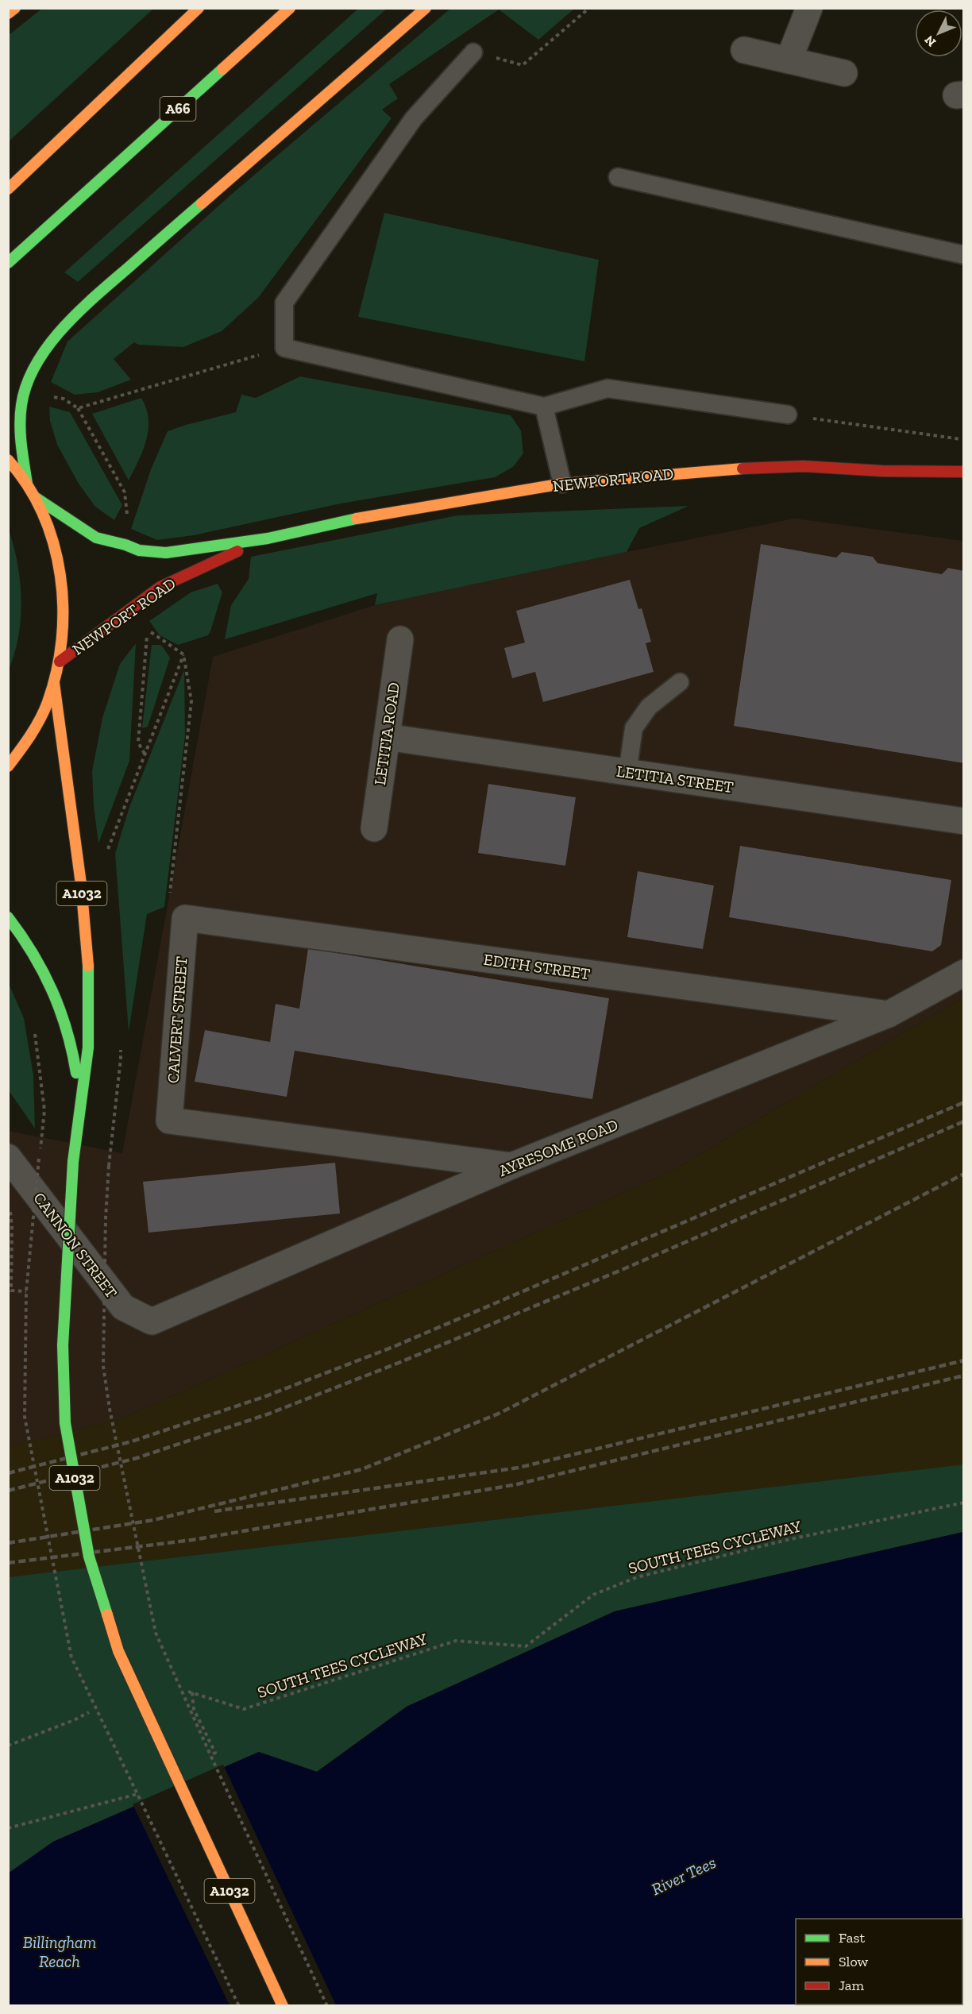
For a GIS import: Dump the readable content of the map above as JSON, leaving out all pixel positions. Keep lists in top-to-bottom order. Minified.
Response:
{"streets":{"main road":["A66","NEWPORT ROAD","A1032"],"street":["LETITIA ROAD","LETITIA STREET","EDITH STREET","CALVERT STREET","AYRESOME ROAD","CANNON STREET"],"path":["SOUTH TEES CYCLEWAY"]},"crossings":[["LETITIA ROAD","LETITIA STREET"],["EDITH STREET","CALVERT STREET"],["EDITH STREET","AYRESOME ROAD"],["CALVERT STREET","AYRESOME ROAD"],["AYRESOME ROAD","CANNON STREET"]],"water":["River Tees","Billingham Reach"],"legend":["Fast","Slow","Jam"],"north":"bottom left"}
